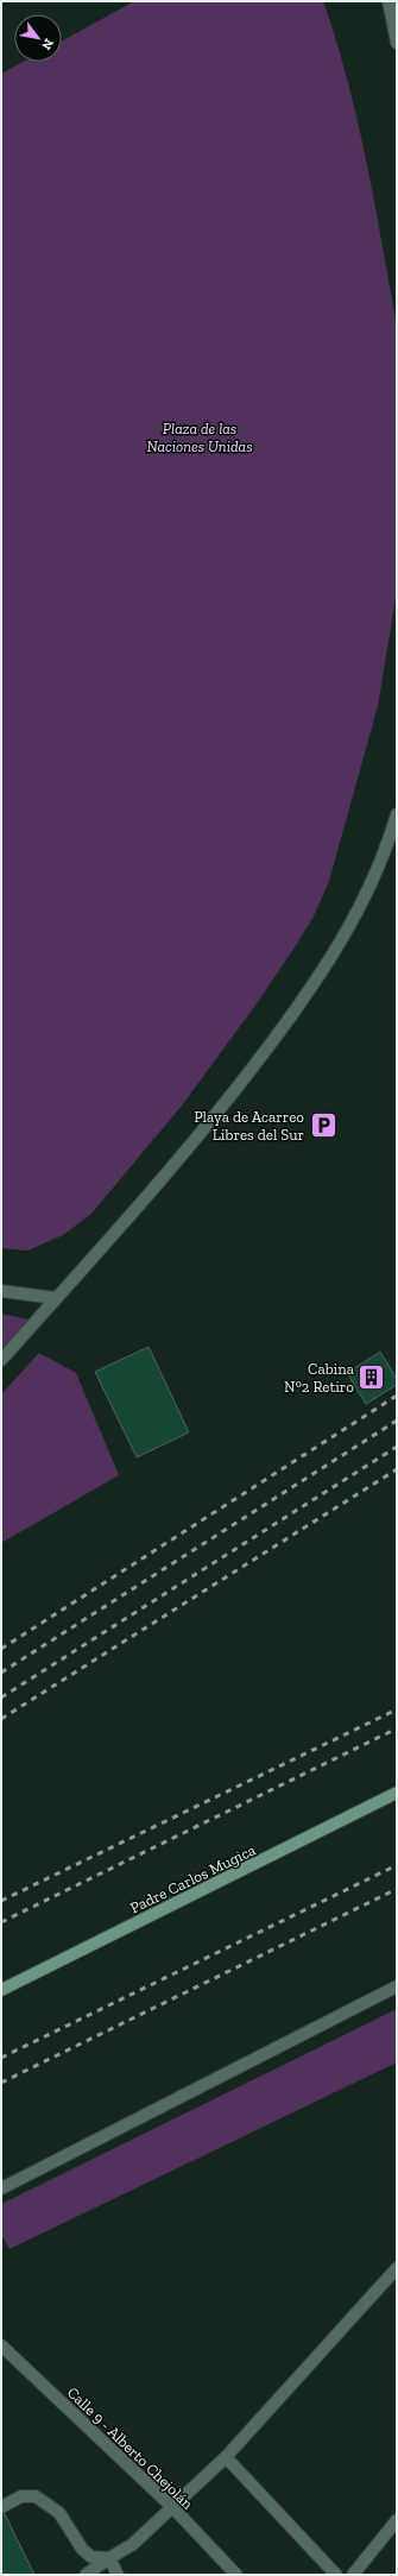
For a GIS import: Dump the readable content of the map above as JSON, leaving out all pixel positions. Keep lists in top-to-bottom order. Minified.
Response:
{"streets":{"street":["Padre Carlos Mugica","Calle 9 - Alberto Chejolán"]},"parks":["Plaza de las Naciones Unidas"],"places":{"parking":["Playa de Acarreo Libres del Sur"],"building":["Cabina N°2 Retiro"]},"north":"bottom right"}
